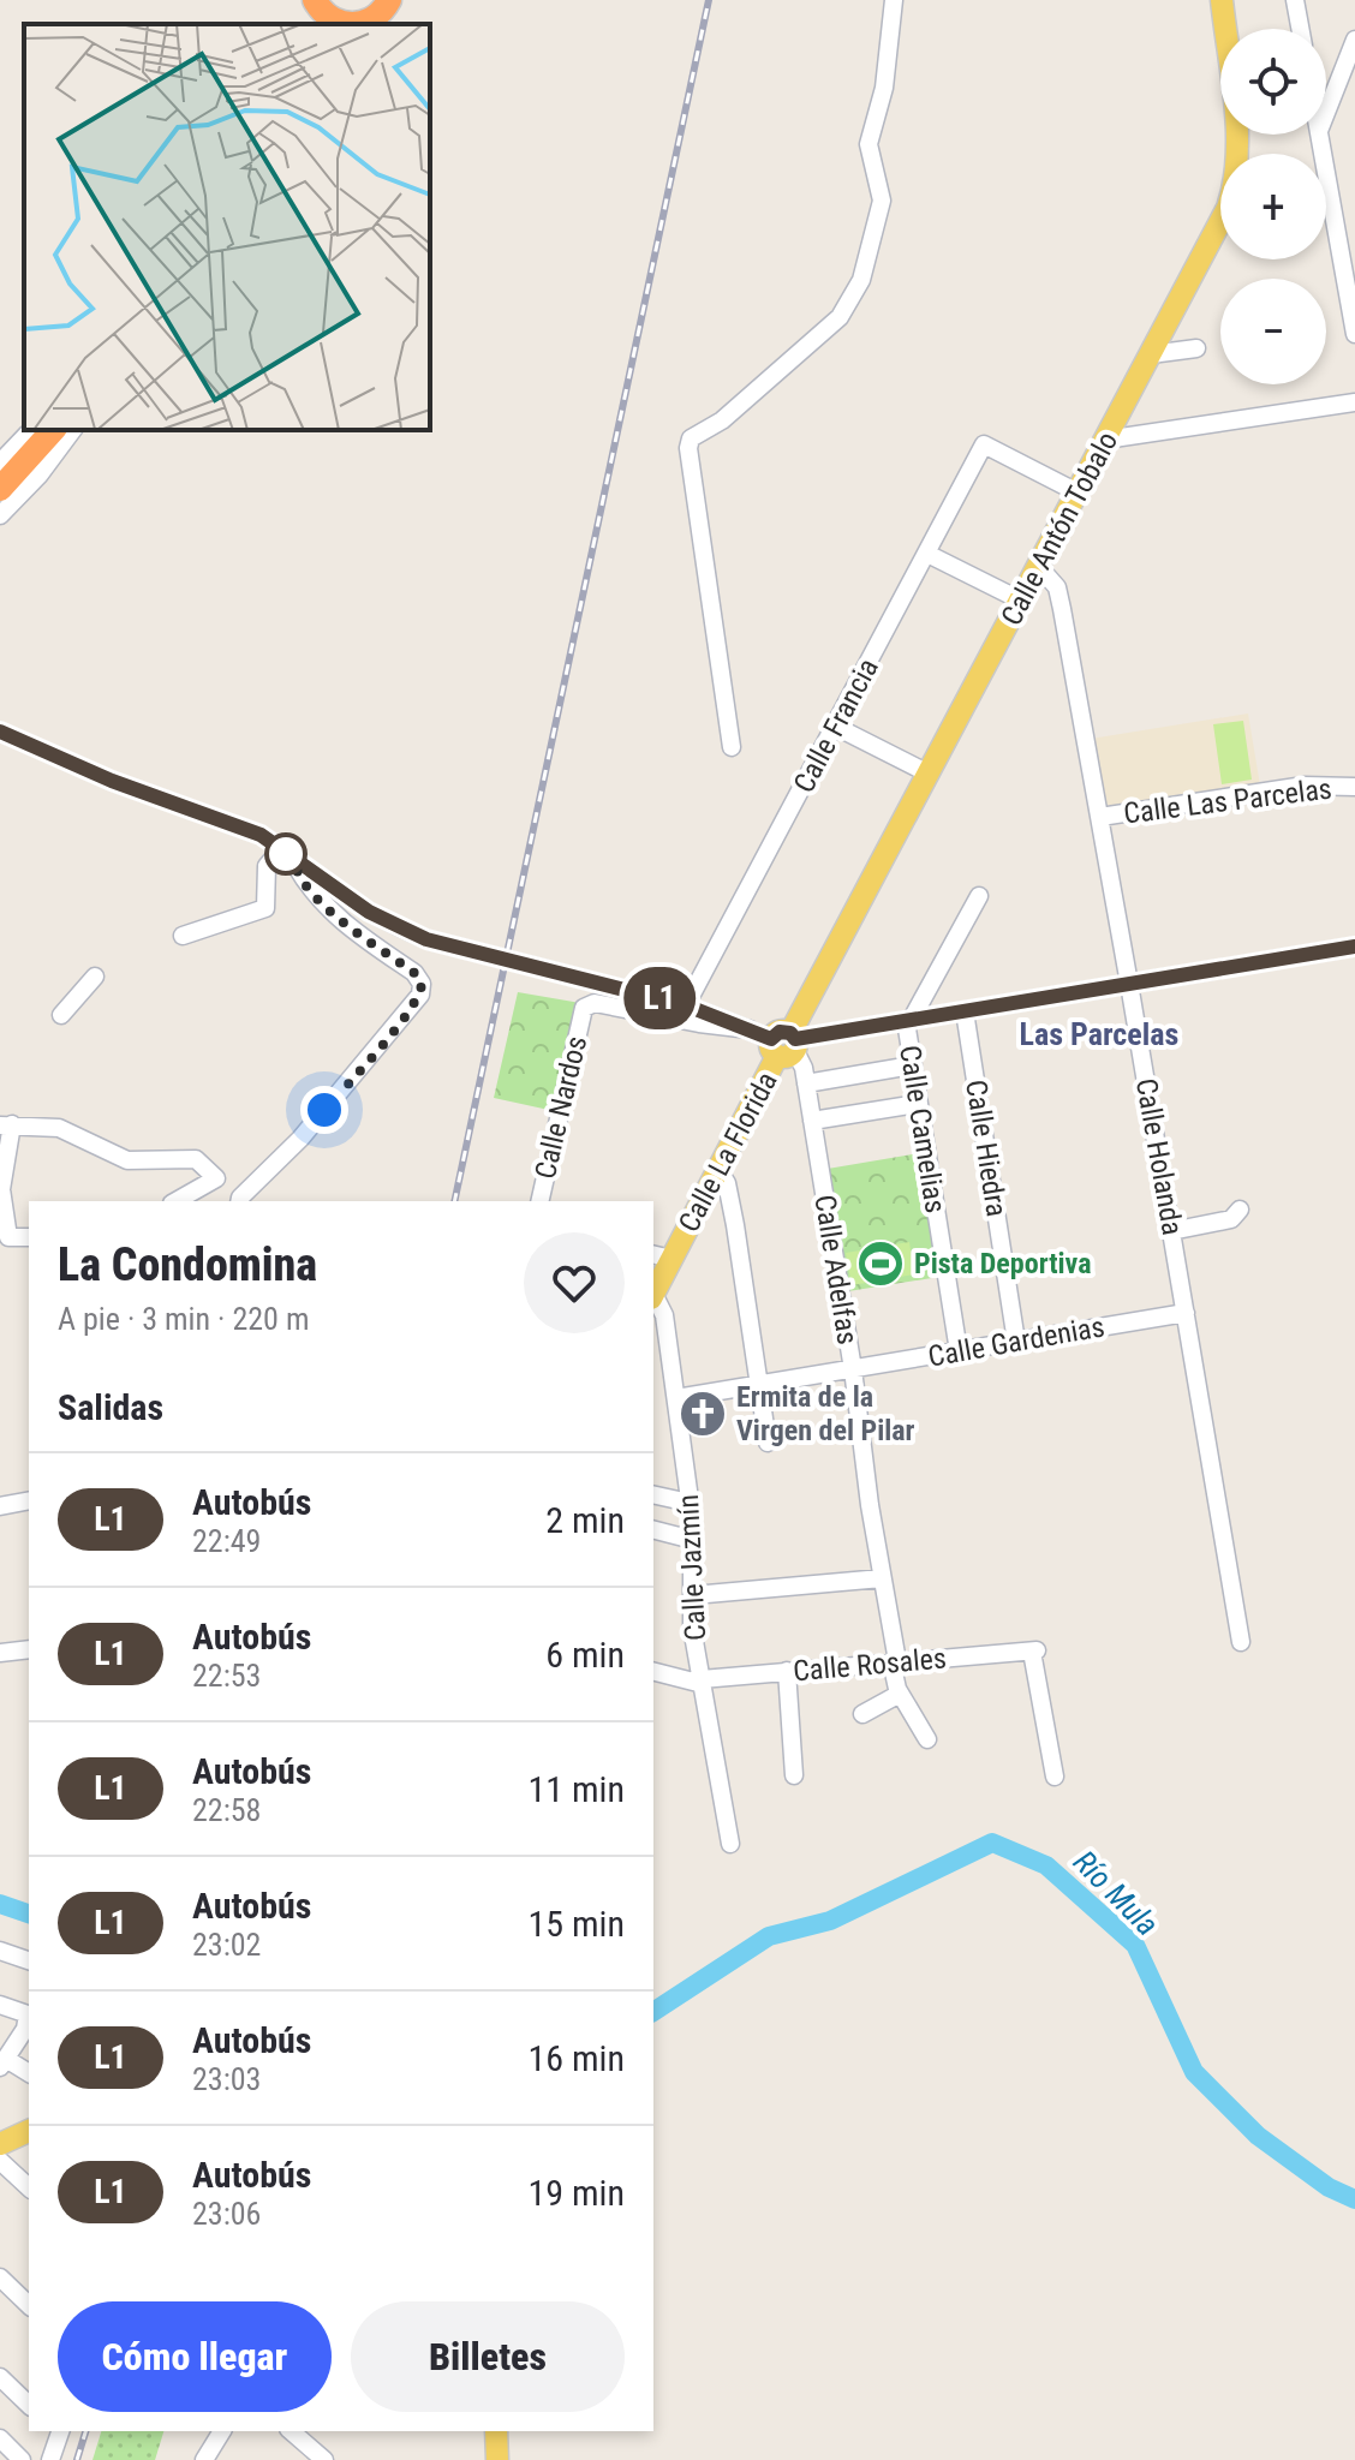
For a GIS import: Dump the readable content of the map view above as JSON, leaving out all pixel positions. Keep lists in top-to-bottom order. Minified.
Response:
{"streets":{"main road":["Calle Antón Tobalo","Calle La Florida"],"street":["Calle Francia","Calle Las Parcelas","Calle Nardos","Calle Camelias","Calle Hiedra","Calle Holanda","Calle Adelfas","Calle Gardenias","Calle Jazmín","Calle Rosales"]},"crossings":[["Calle Antón Tobalo","Calle Francia"],["Calle Antón Tobalo","Calle La Florida"],["Calle Antón Tobalo","Calle Holanda"],["Calle Antón Tobalo","Calle Adelfas"],["Calle Las Parcelas","Calle Holanda"],["Calle Camelias","Calle Gardenias"],["Calle Hiedra","Calle Gardenias"],["Calle La Florida","Calle Adelfas"],["Calle Holanda","Calle Gardenias"],["Calle Adelfas","Calle Gardenias"],["Calle Adelfas","Calle Rosales"],["Calle Gardenias","Calle Jazmín"],["Calle Jazmín","Calle Rosales"]],"districts":["Las Parcelas"],"water":["Río Mula"],"places":{"sports":["Pista Deportiva"],"church":["Ermita de la Virgen del Pilar"]},"lines":["bus line L1"],"page":{"on_map":"L1","map_buttons":["+","−"],"heading":[["La Condomina","A pie · 3 min · 220 m"],"Salidas"],"list":[{"mark":"L1","name":"Autobús","note":"22:49","value":"2 min"},{"mark":"L1","name":"Autobús","note":"22:53","value":"6 min"},{"mark":"L1","name":"Autobús","note":"22:58","value":"11 min"},{"mark":"L1","name":"Autobús","note":"23:02","value":"15 min"},{"mark":"L1","name":"Autobús","note":"23:03","value":"16 min"},{"mark":"L1","name":"Autobús","note":"23:06","value":"19 min"}],"buttons":["Cómo llegar","Billetes"]}}
